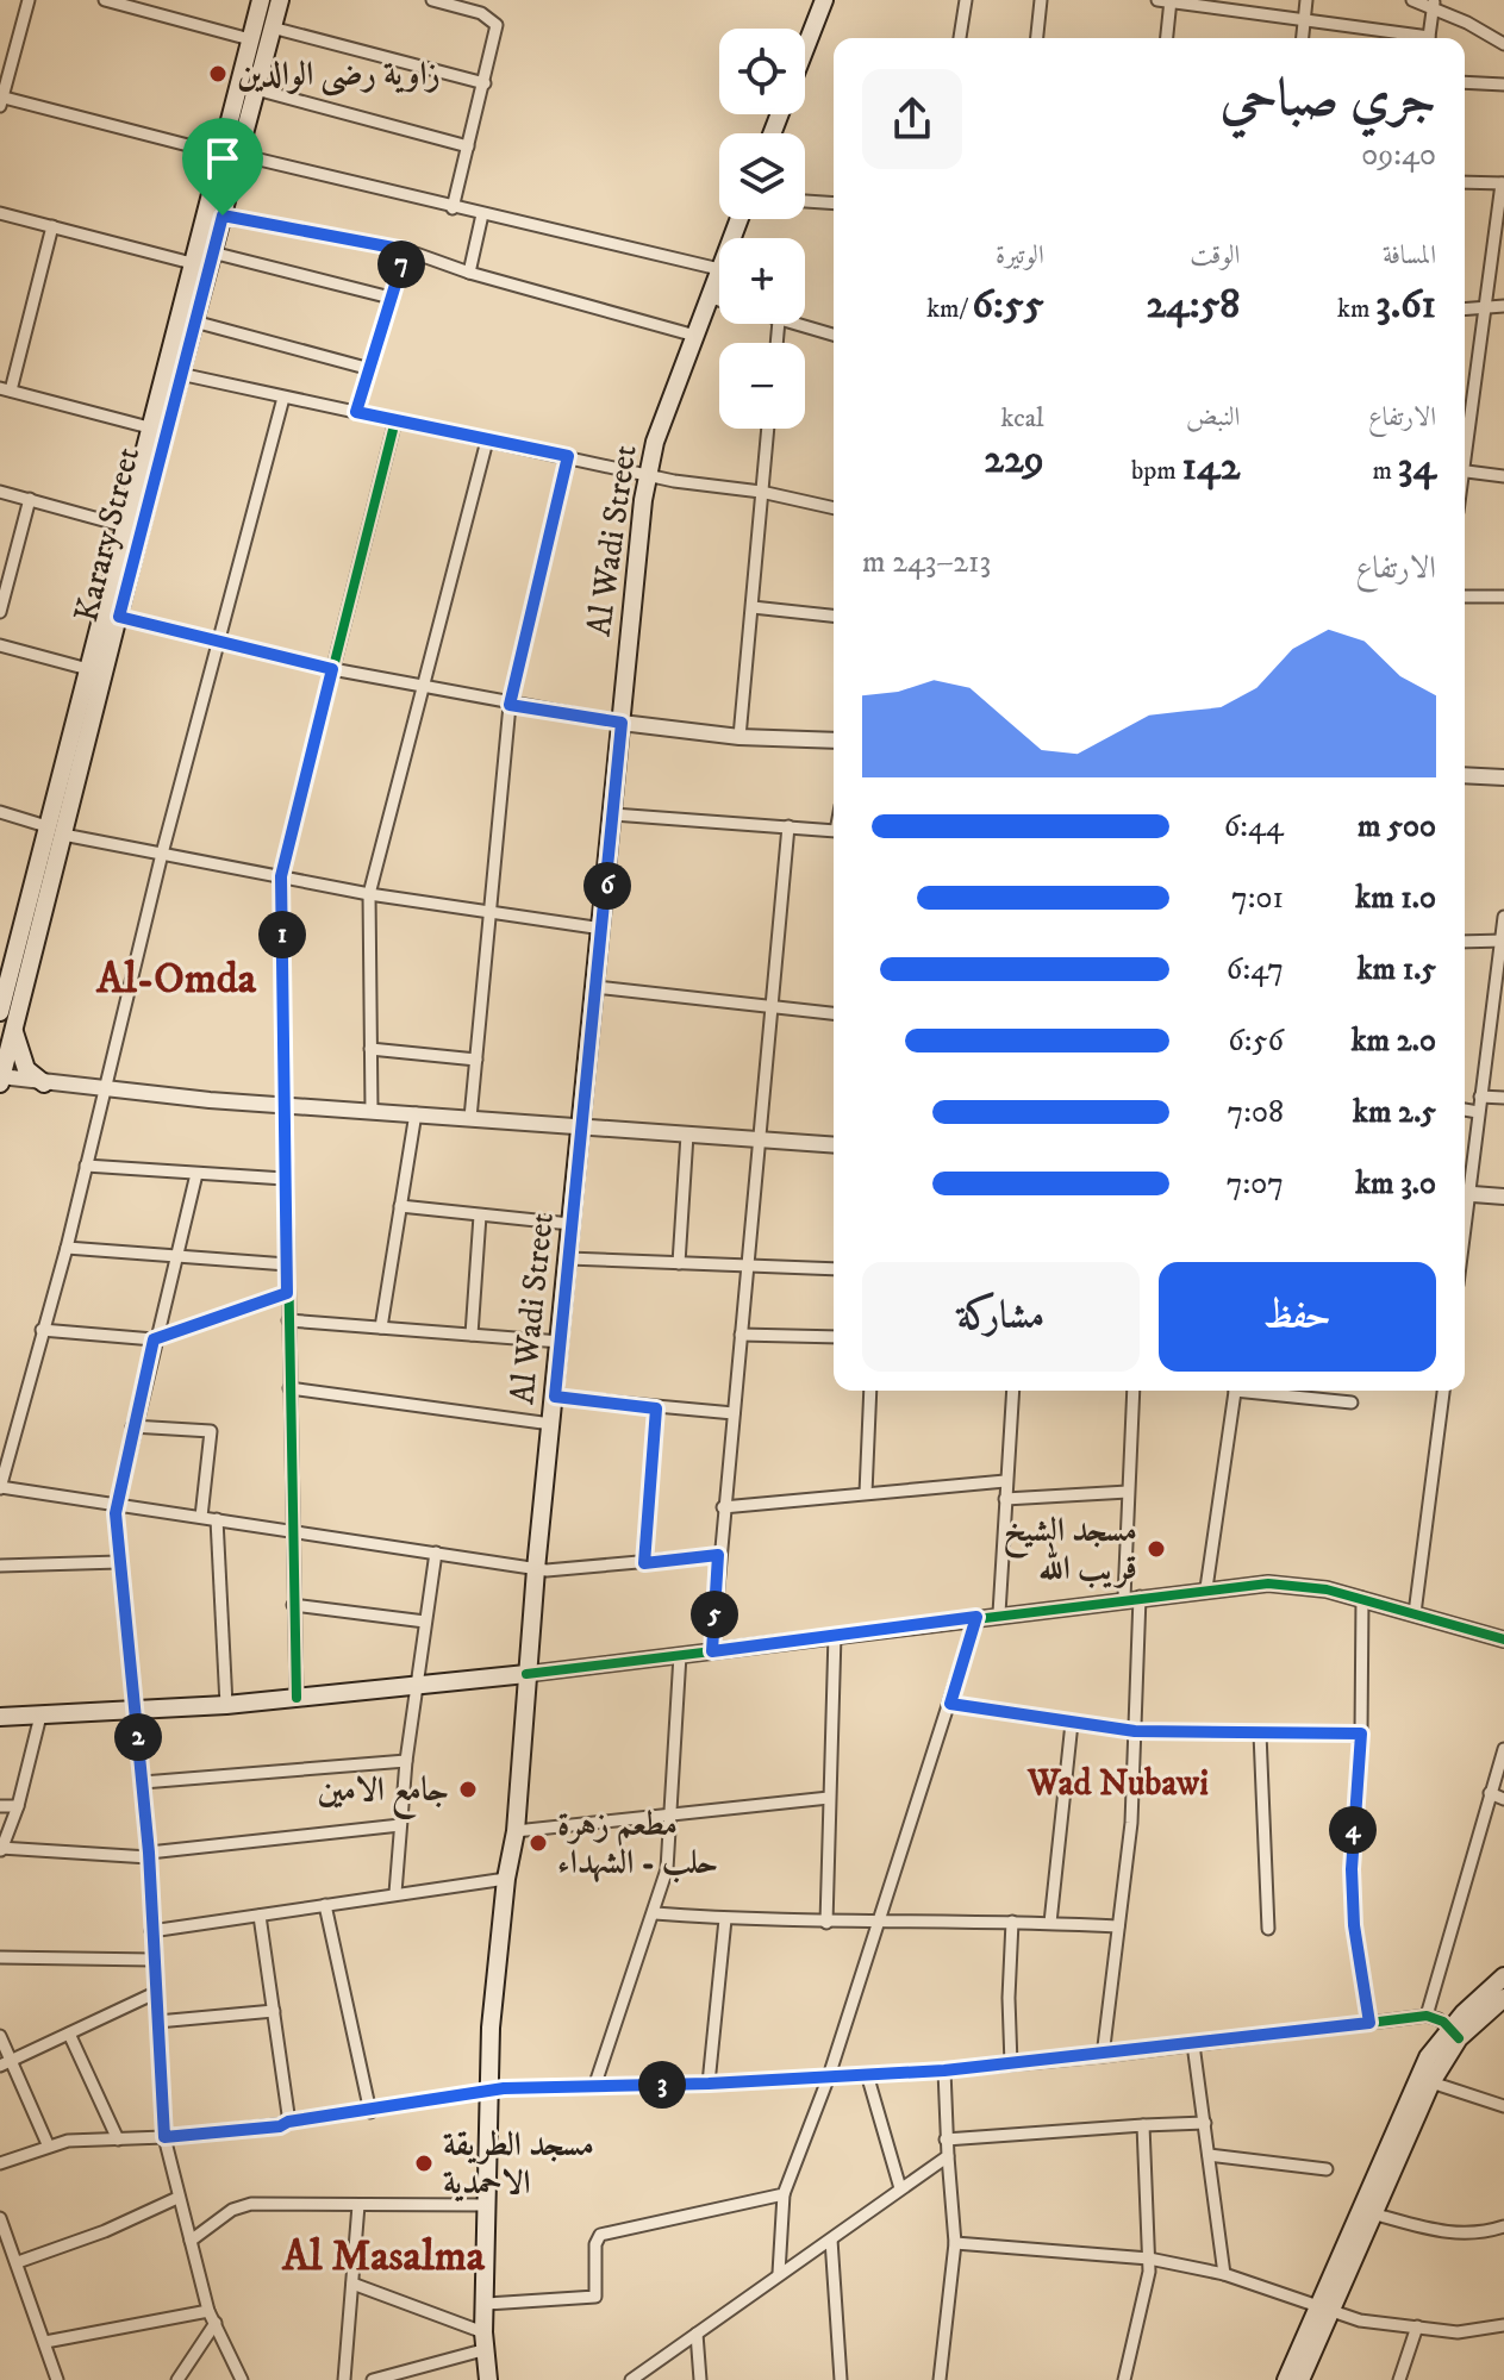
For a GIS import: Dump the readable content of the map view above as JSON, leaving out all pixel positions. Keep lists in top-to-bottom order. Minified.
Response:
{"streets":{"main road":["Karary Street","Al Wadi Street"]},"districts":["Al-Omda","Wad Nubawi","Al Masalma"],"places":["زاوية رضى الوالدين","مسجد الشيخ قريب الله","جامع الامين","مطعم زهرة حلب - الشهداء","مسجد الطريقة الاحمدية"],"page":{"map_buttons":["+","−"],"heading":["جري صباحي","09:40"],"stats":[["المسافة","3.61 km"],["الوقت","24:58"],["الوتيرة","6:55 /km"],["الارتفاع","34 m"],["النبض","142 bpm"],["kcal","229"]],"pins":["7","6","1","5","2","4","3"],"chart":["الارتفاع","213–243 m"],"list":[{"name":"500 m","note":"6:44"},{"name":"1.0 km","note":"7:01"},{"name":"1.5 km","note":"6:47"},{"name":"2.0 km","note":"6:56"},{"name":"2.5 km","note":"7:08"},{"name":"3.0 km","note":"7:07"}],"buttons":["حفظ","مشاركة"]}}
